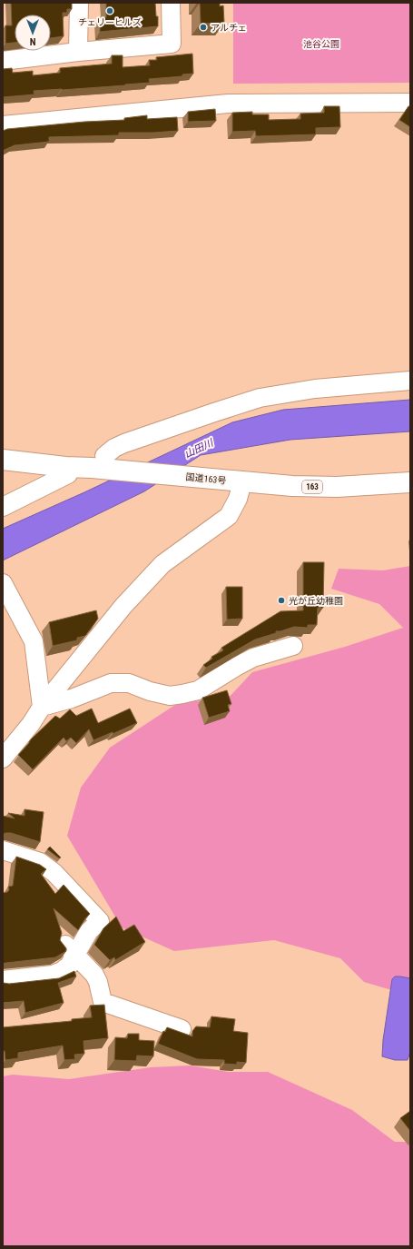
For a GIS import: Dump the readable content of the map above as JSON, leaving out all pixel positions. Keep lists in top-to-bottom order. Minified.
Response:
{"streets":{"highway":["国道163号","163"]},"water":["山田川"],"parks":["池谷公園"],"places":["チェリーヒルズ","アルチェ","光が丘幼稚園"],"north":"bottom"}
